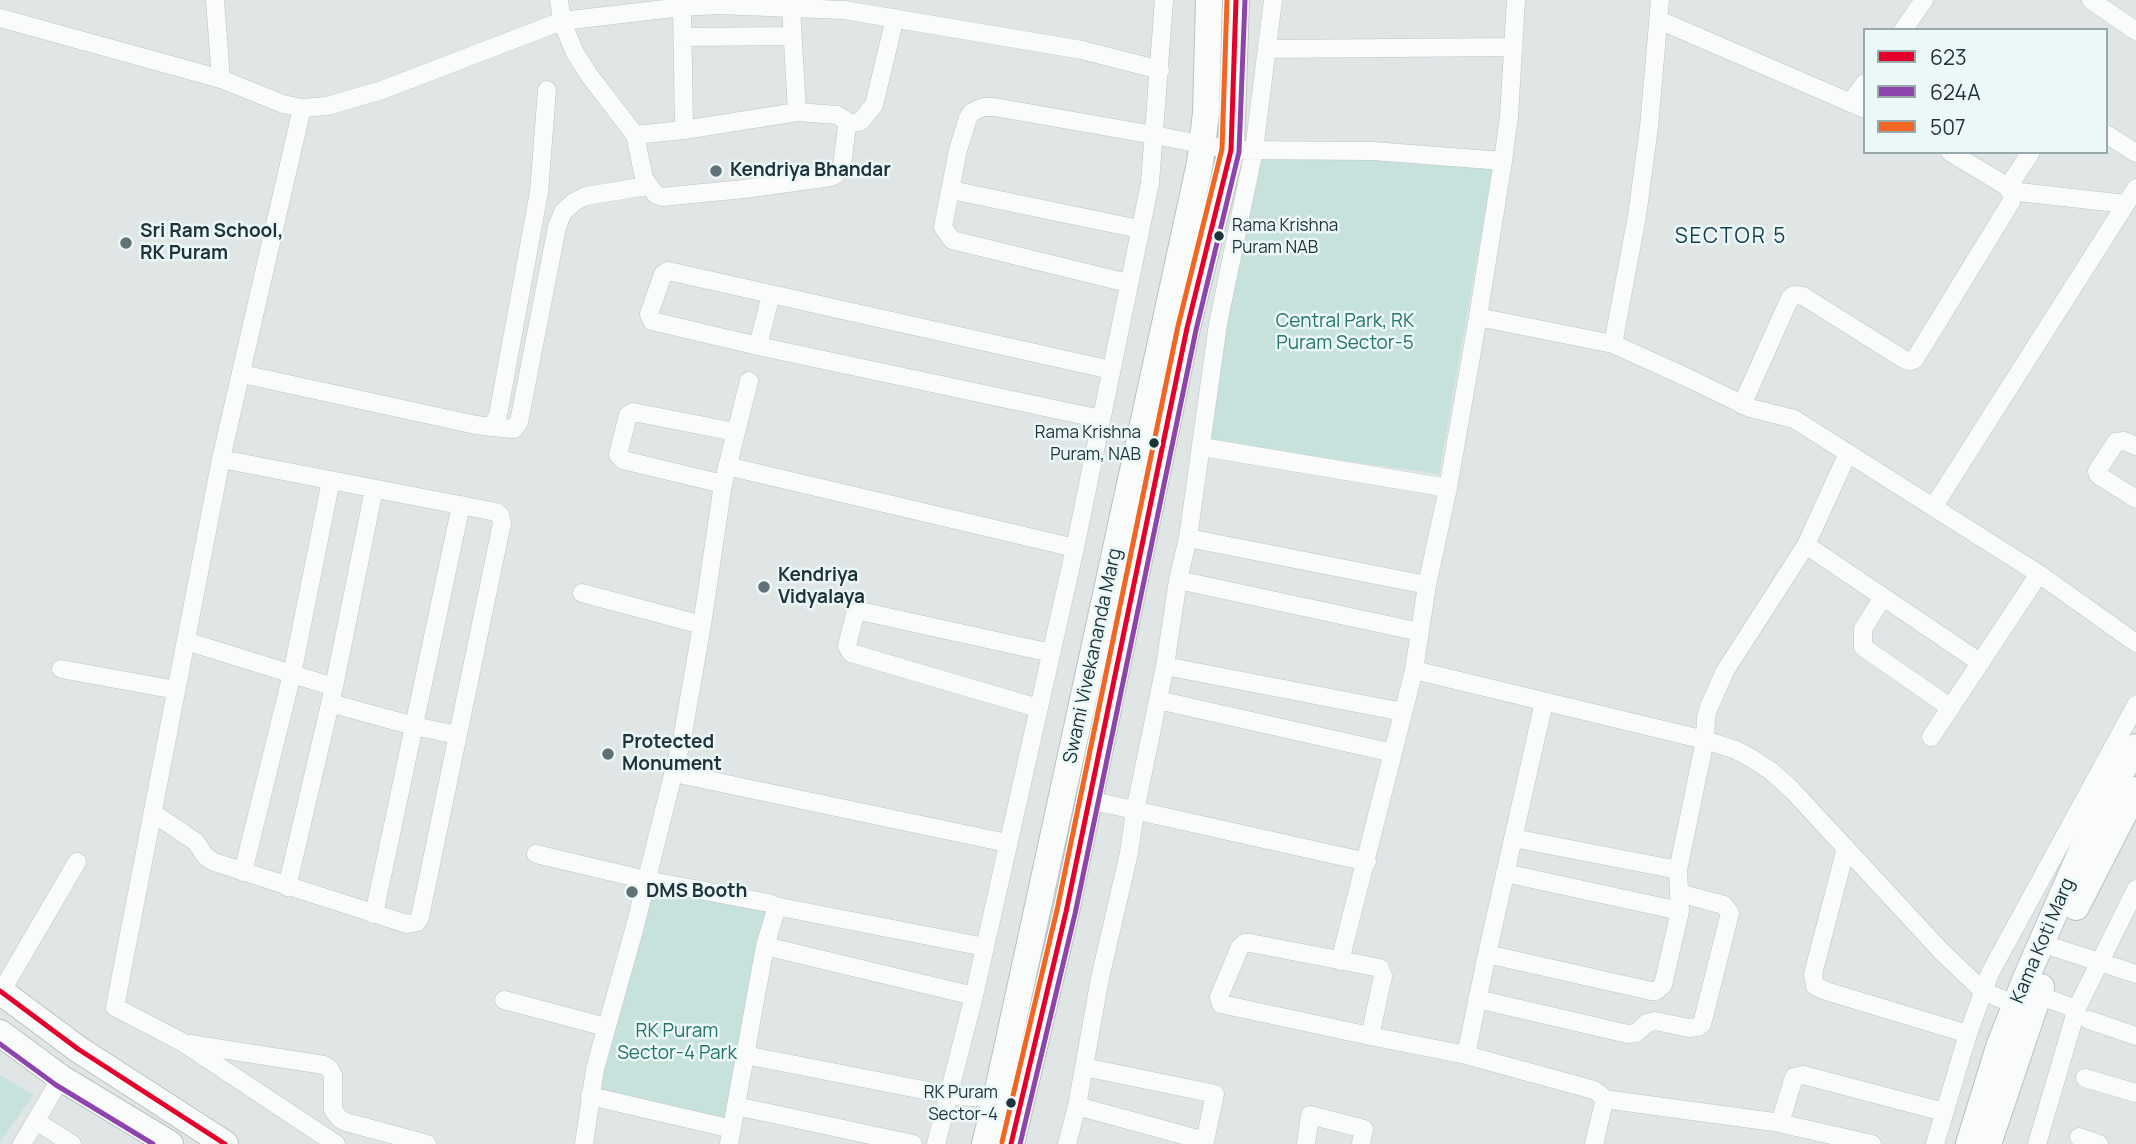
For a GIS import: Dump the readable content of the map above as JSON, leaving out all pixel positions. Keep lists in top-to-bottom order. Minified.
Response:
{"streets":{"street":["Swami Vivekananda Marg","Kama Koti Marg"]},"districts":["SECTOR 5"],"parks":["Central Park, RK Puram Sector-5","RK Puram Sector-4 Park"],"places":["Kendriya Bhandar","Rama Krishna Puram NAB","Sri Ram School, RK Puram","Rama Krishna Puram, NAB","Kendriya Vidyalaya","Protected Monument","DMS Booth","RK Puram Sector-4"],"lines":["transit line 623","transit line 624A","transit line 507"],"legend":["623","624A","507"]}
